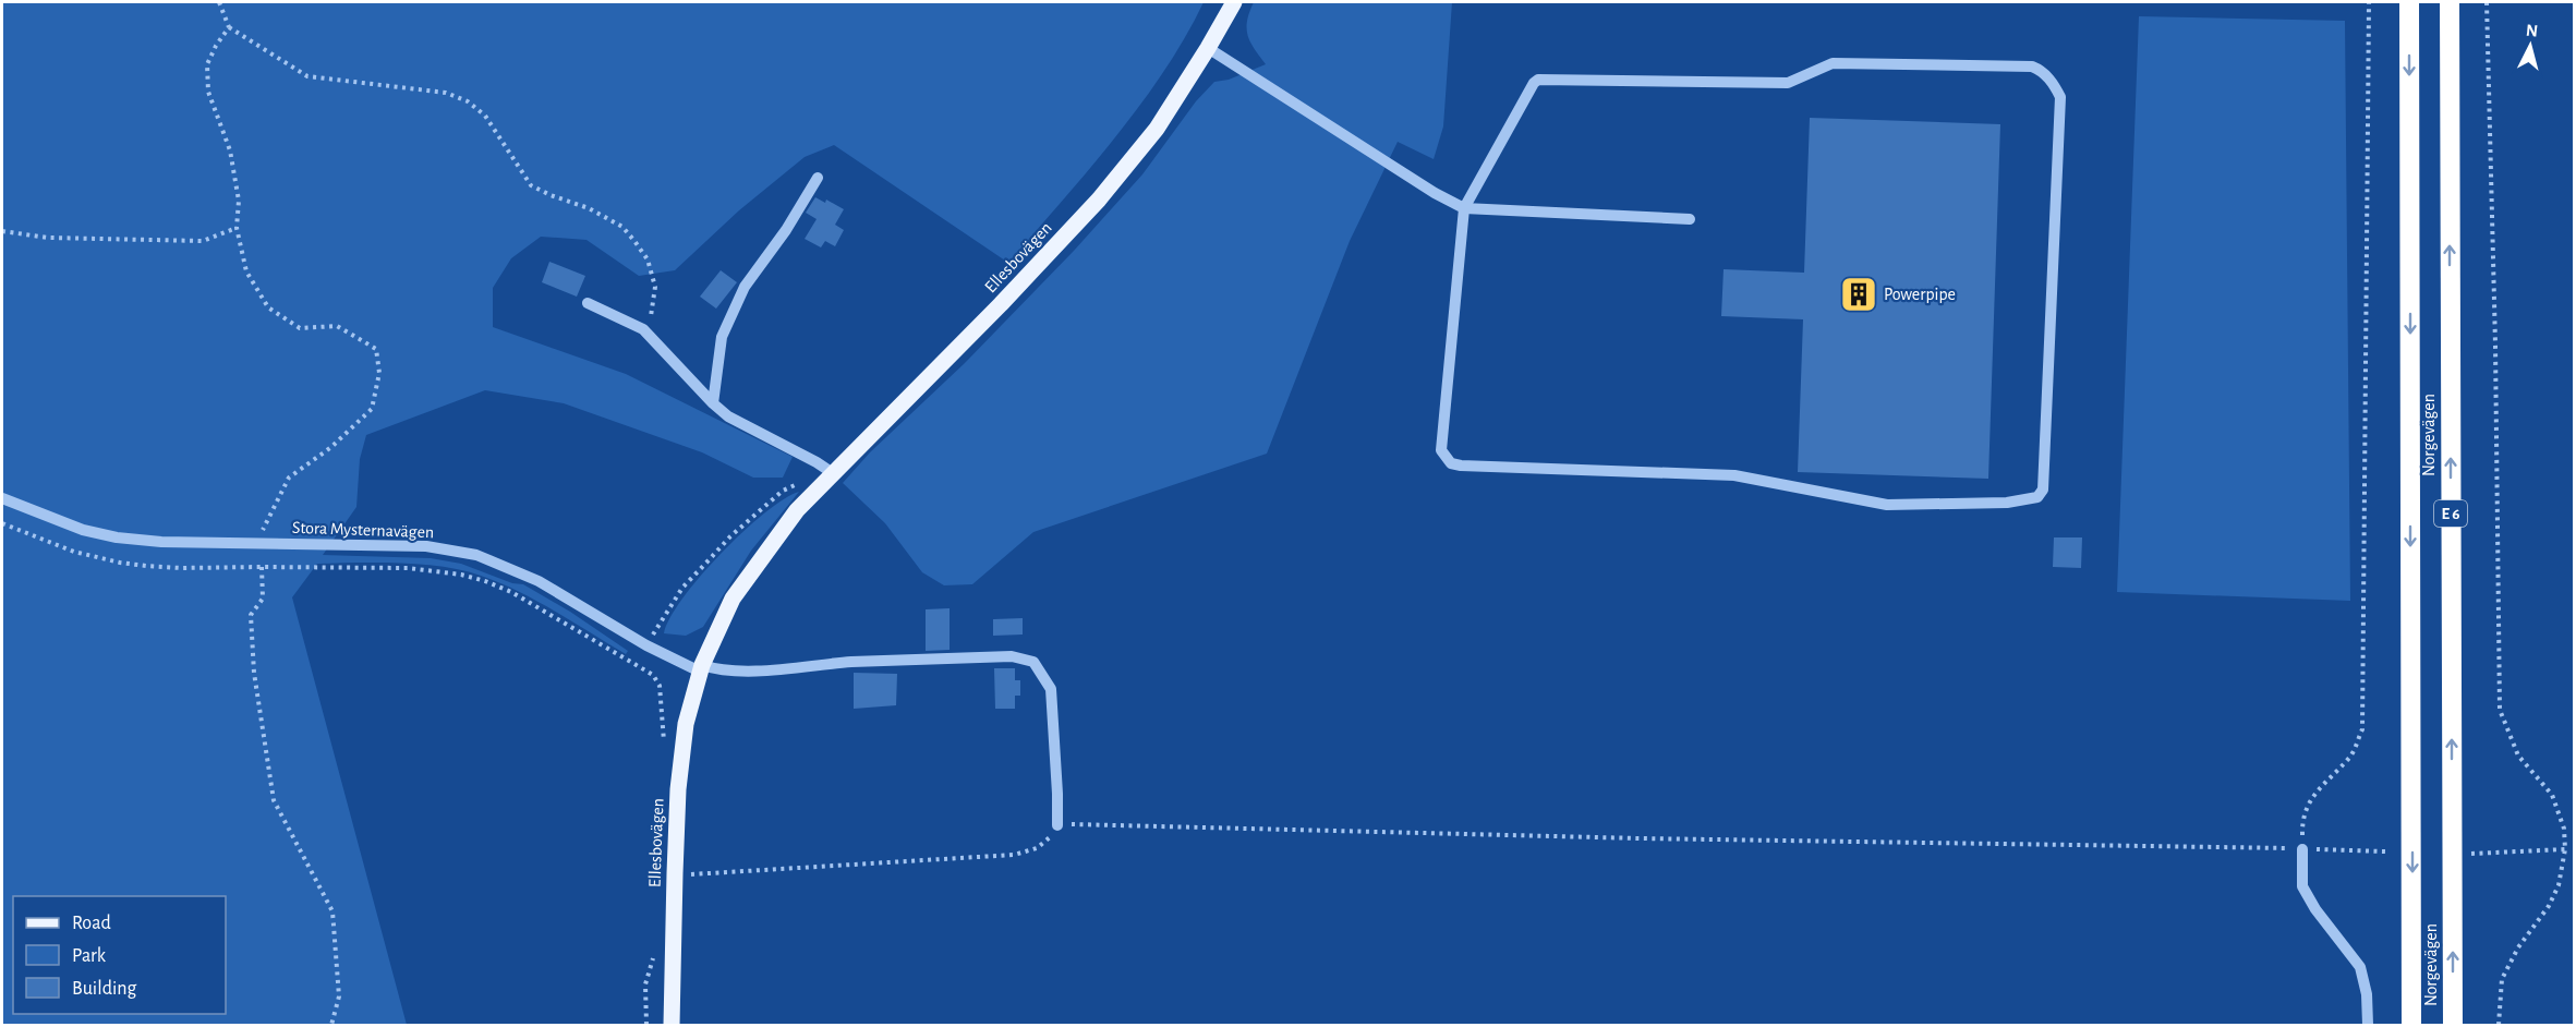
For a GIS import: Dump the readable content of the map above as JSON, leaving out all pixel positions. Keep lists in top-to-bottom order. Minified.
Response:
{"streets":{"highway":["Norgevägen","E 6"],"main road":["Ellesbovägen"],"street":["Stora Mysternavägen"]},"crossings":[["Ellesbovägen","Stora Mysternavägen"]],"places":{"building":["Powerpipe"]},"legend":["Road","Park","Building"],"north":"top"}
